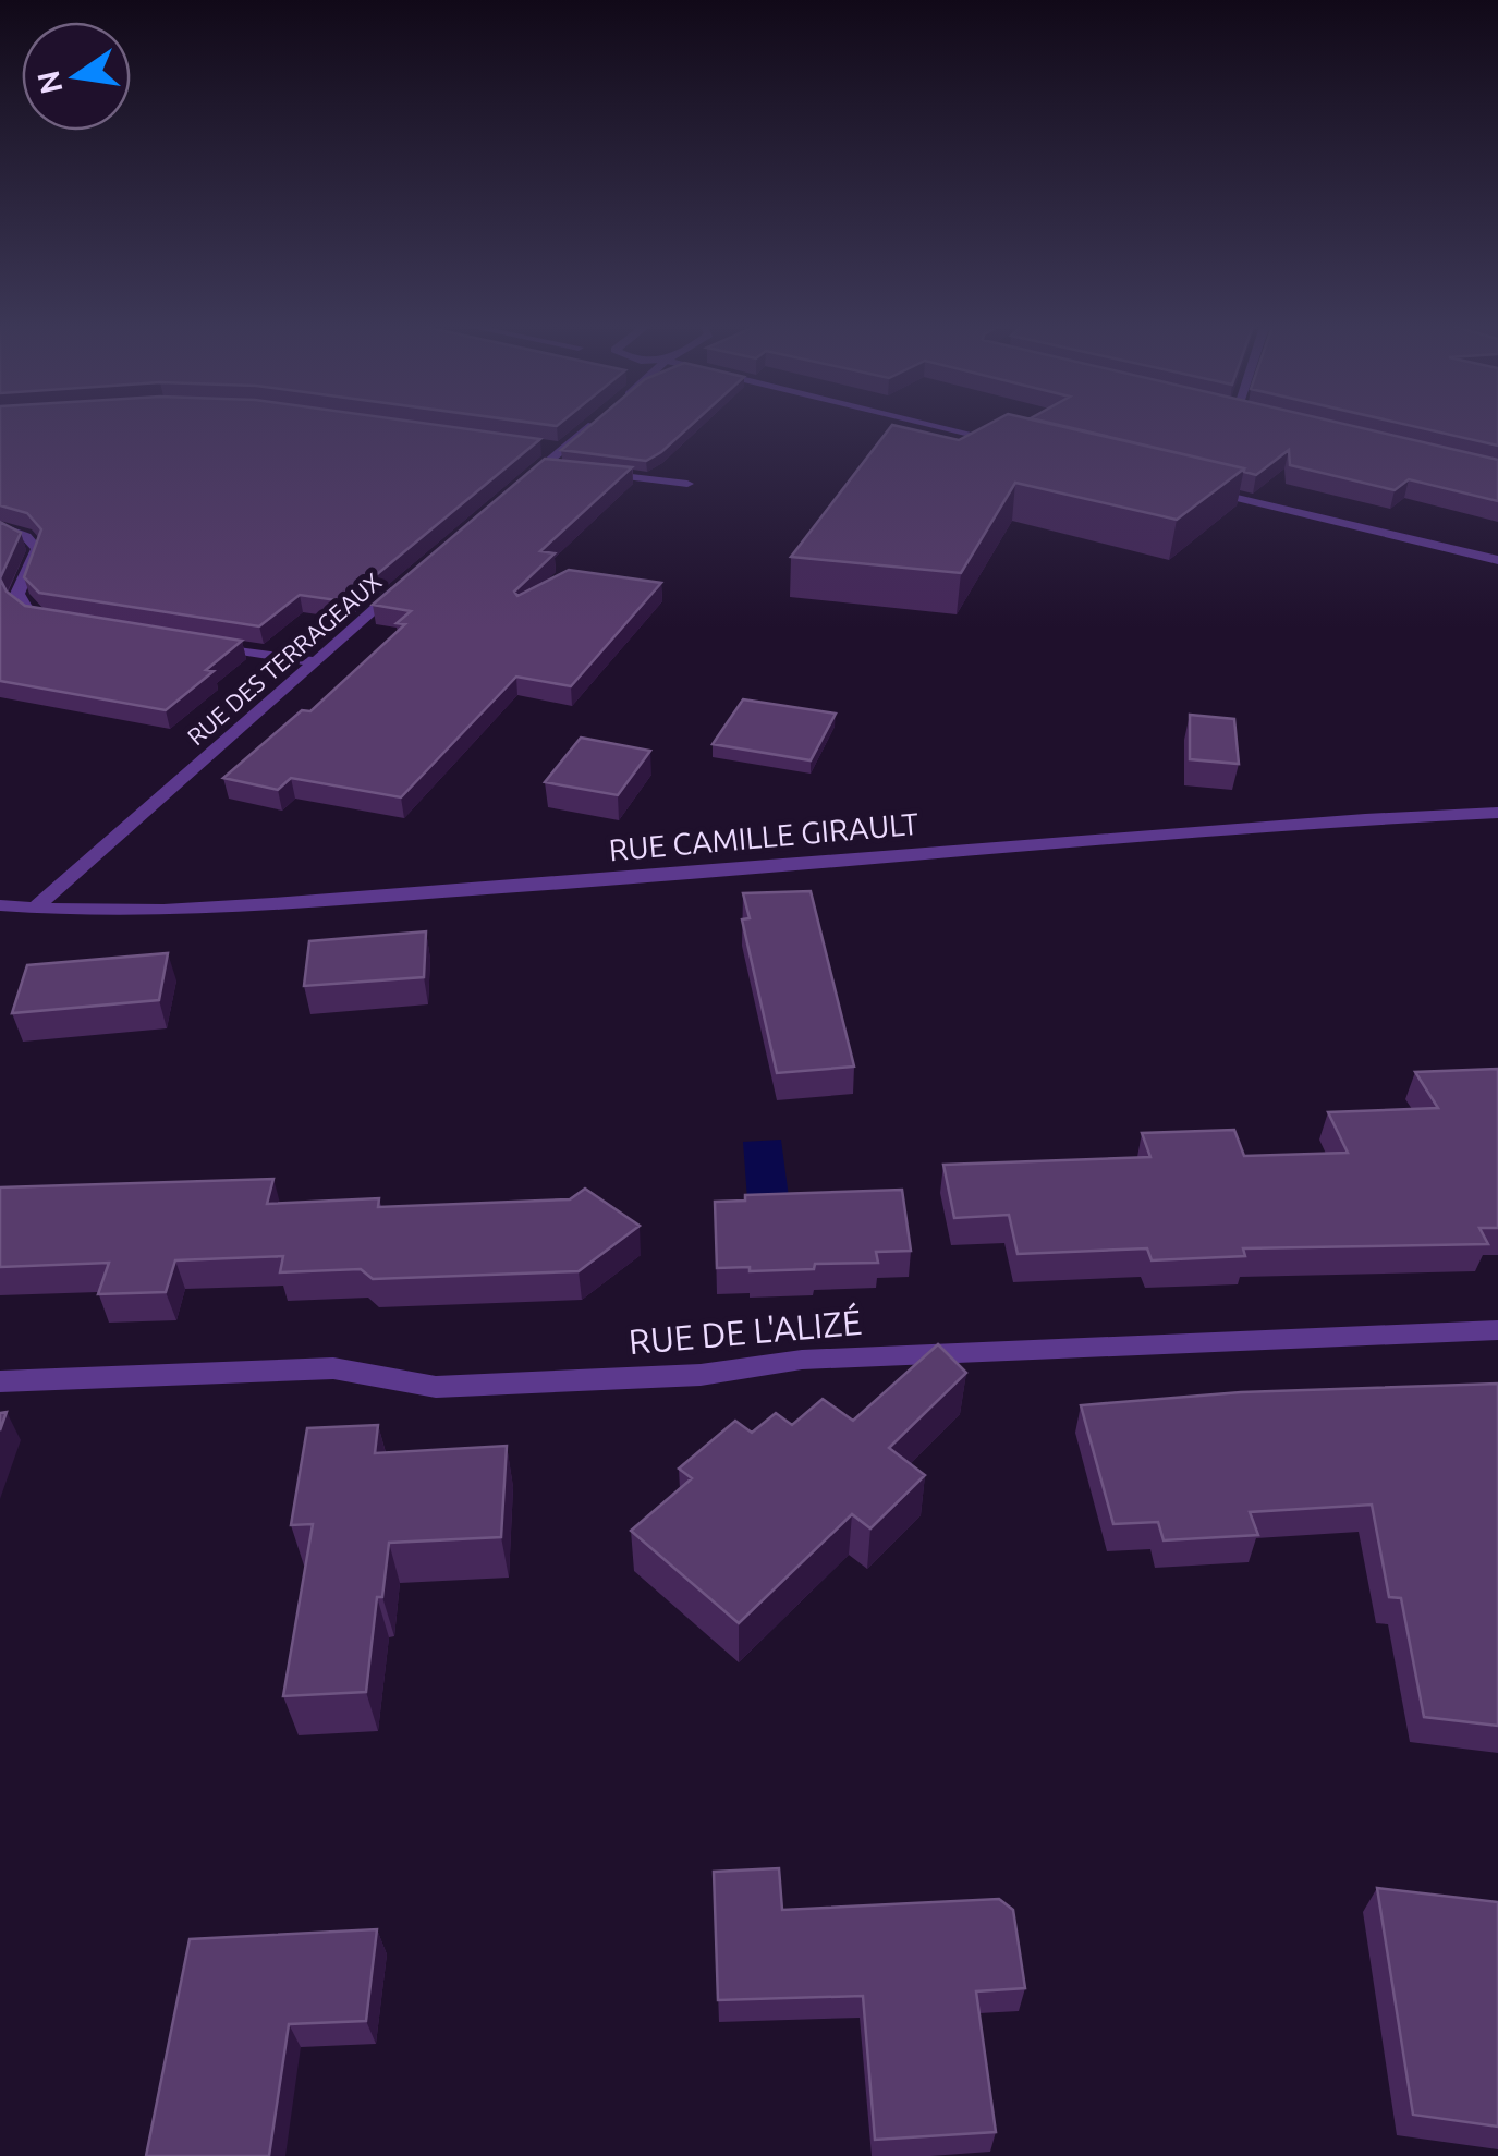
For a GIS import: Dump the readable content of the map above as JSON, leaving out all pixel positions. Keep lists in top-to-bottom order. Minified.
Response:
{"streets":{"street":["RUE DES TERRAGEAUX","RUE CAMILLE GIRAULT","RUE DE L'ALIZÉ"]},"crossings":[["RUE DES TERRAGEAUX","RUE CAMILLE GIRAULT"]],"north":"left"}
